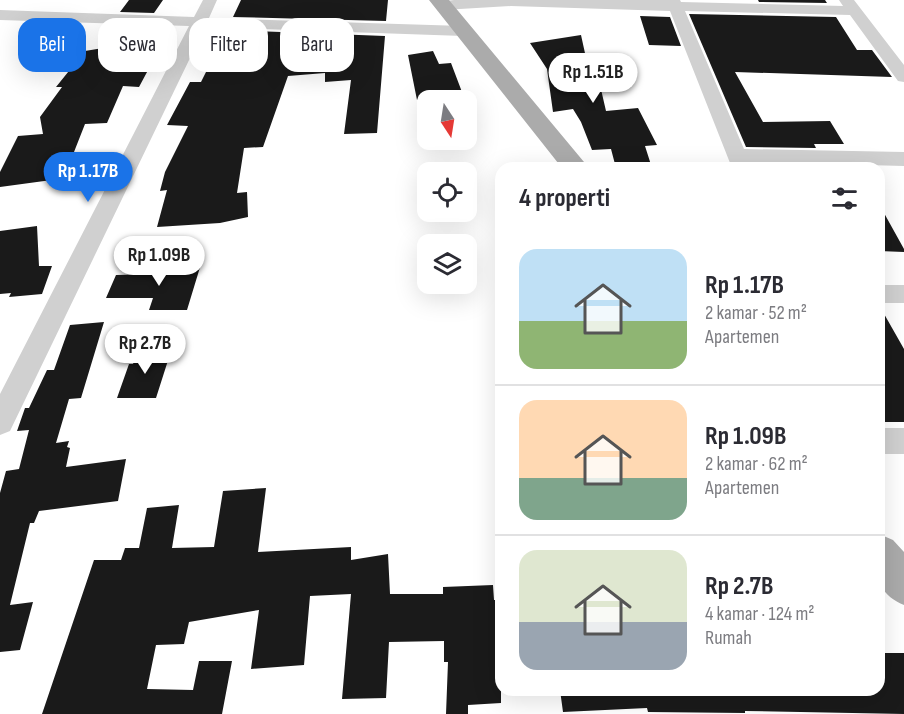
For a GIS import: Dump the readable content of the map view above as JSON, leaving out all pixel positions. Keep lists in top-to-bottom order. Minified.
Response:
{"north":"bottom","page":{"chip":["Beli","Sewa","Filter","Baru"],"price":["Rp 1.51B","Rp 1.17B","Rp 1.09B","Rp 2.7B"],"heading":"4 properti","list":[{"name":"Rp 1.17B","note":"2 kamar · 52 m² · Apartemen"},{"name":"Rp 1.09B","note":"2 kamar · 62 m² · Apartemen"},{"name":"Rp 2.7B","note":"4 kamar · 124 m² · Rumah"}]}}
